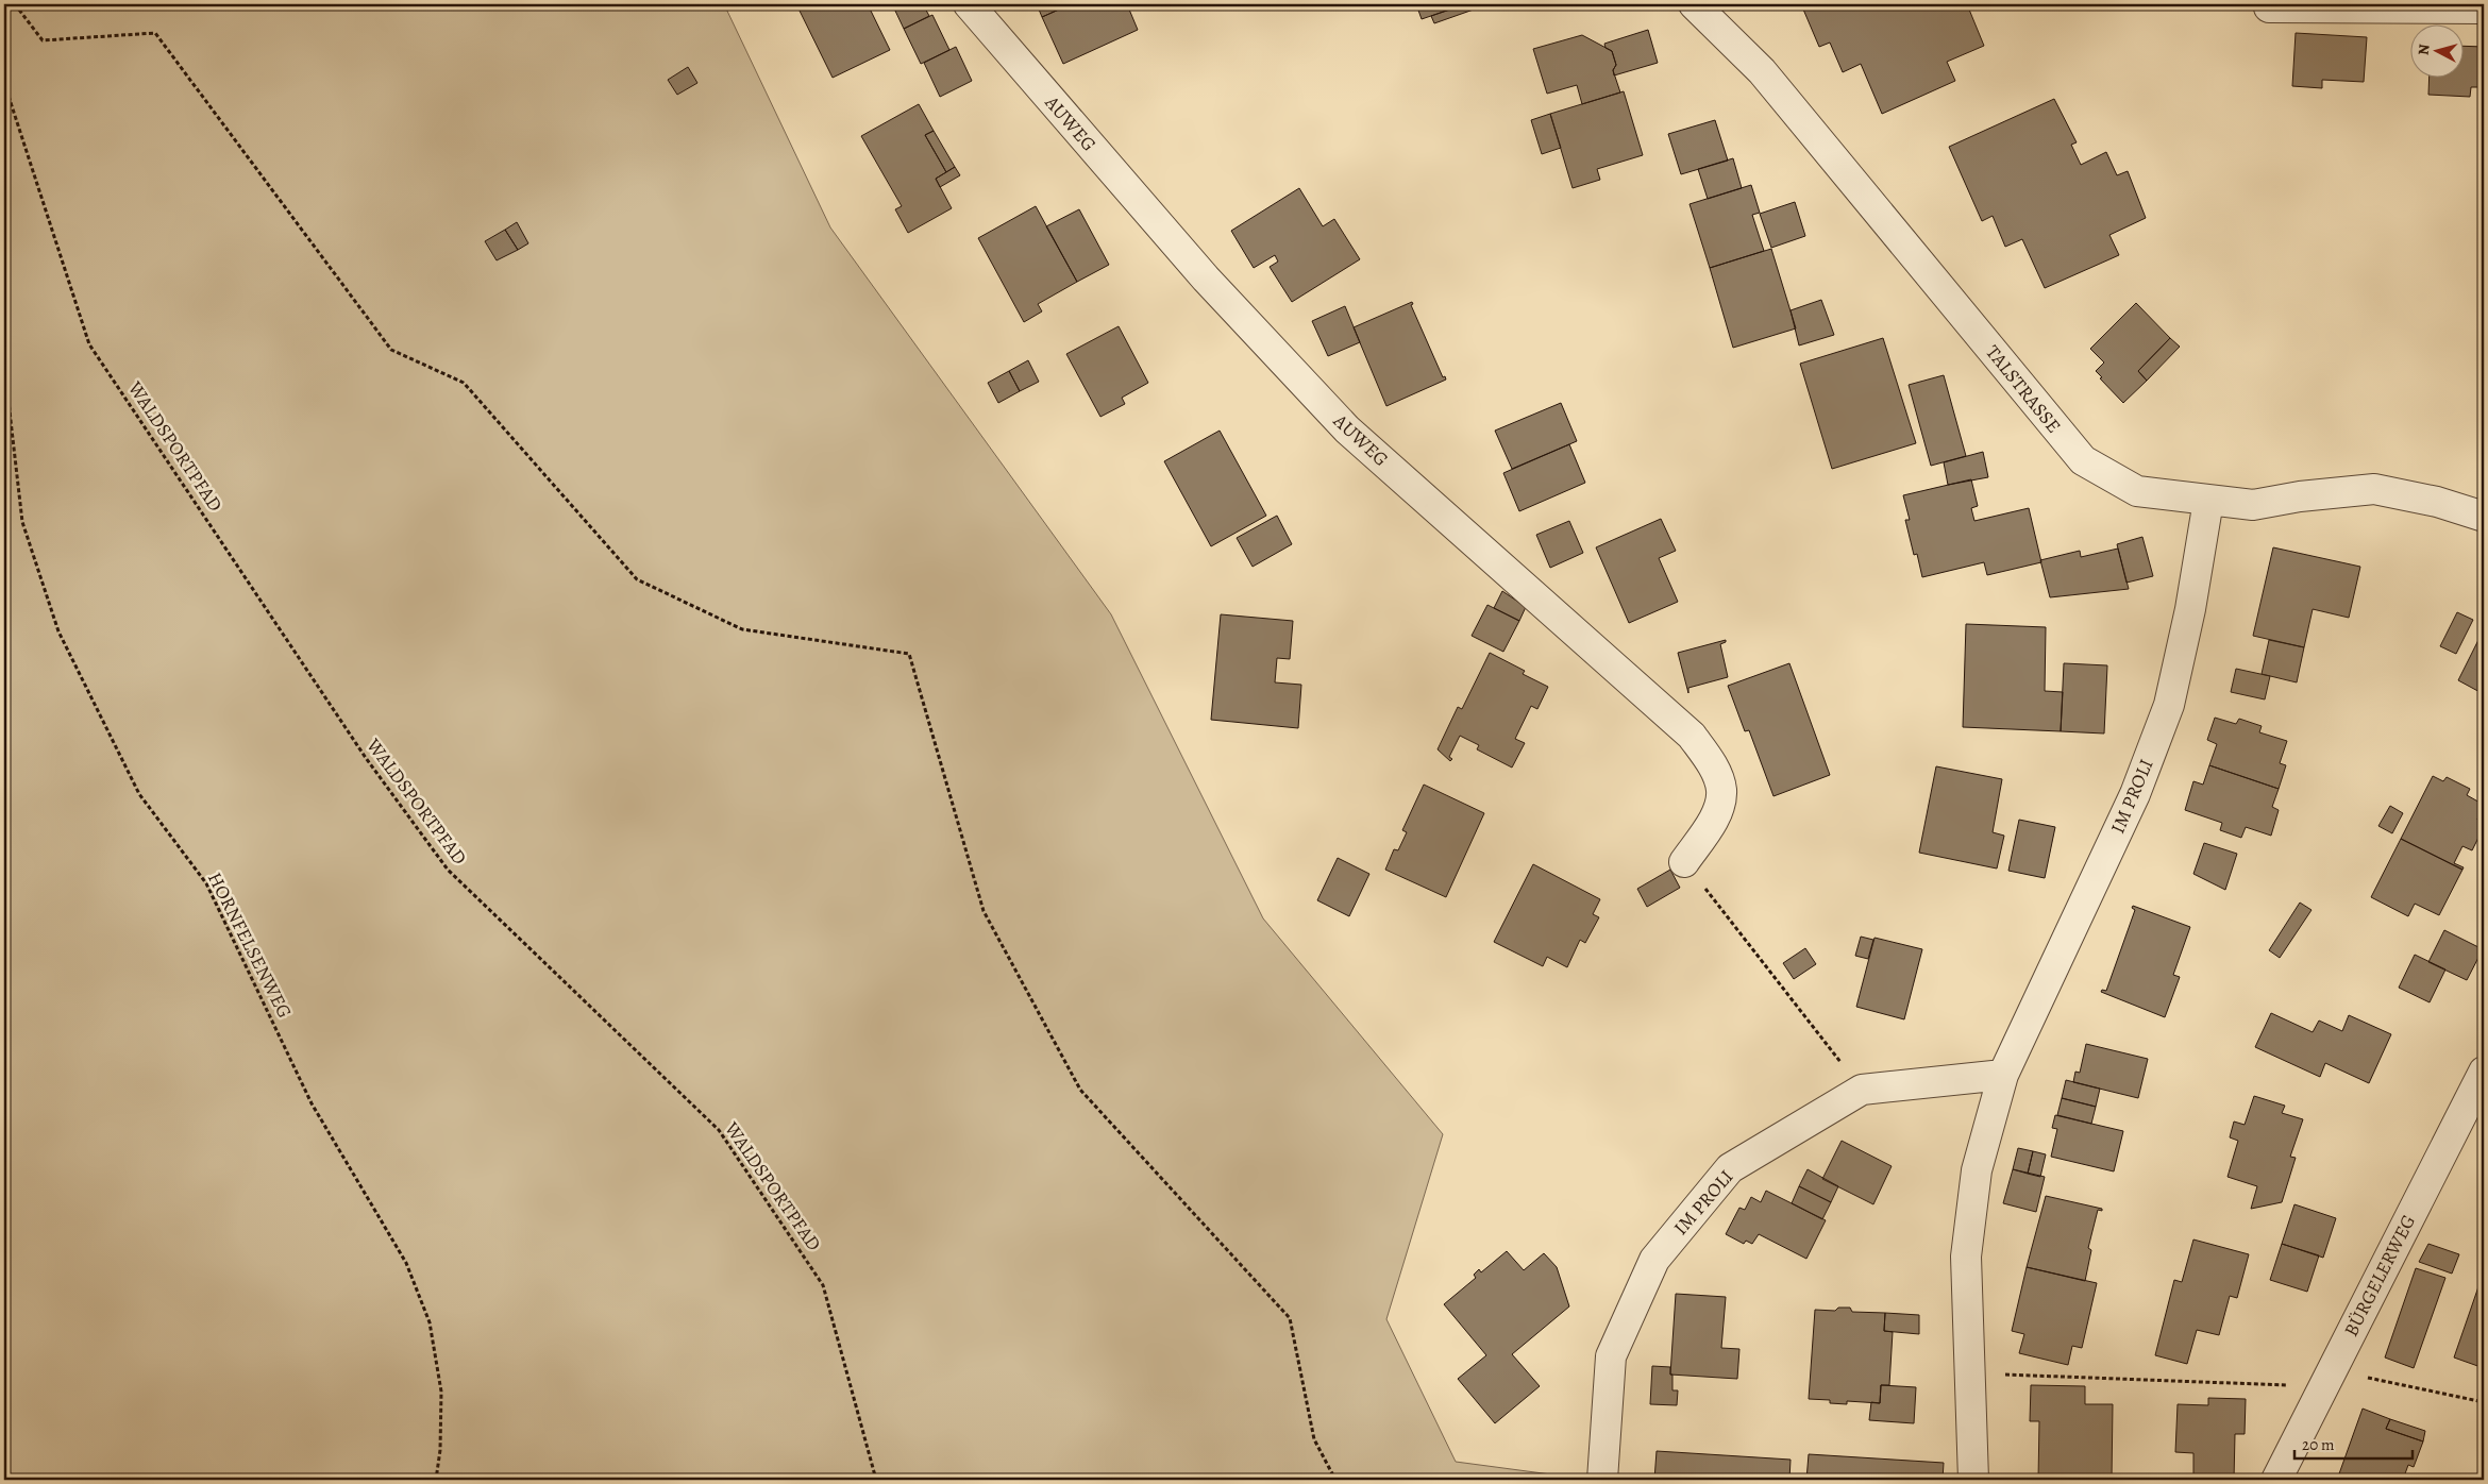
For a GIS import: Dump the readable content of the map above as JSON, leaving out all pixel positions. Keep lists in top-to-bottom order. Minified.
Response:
{"streets":{"street":["AUWEG","TALSTRASSE","IM PROLI","BÜRGELERWEG"],"path":["WALDSPORTPFAD","HORNFELSENWEG"]},"crossings":[["TALSTRASSE","IM PROLI"]],"scale_bar":"20 m","north":"left"}
